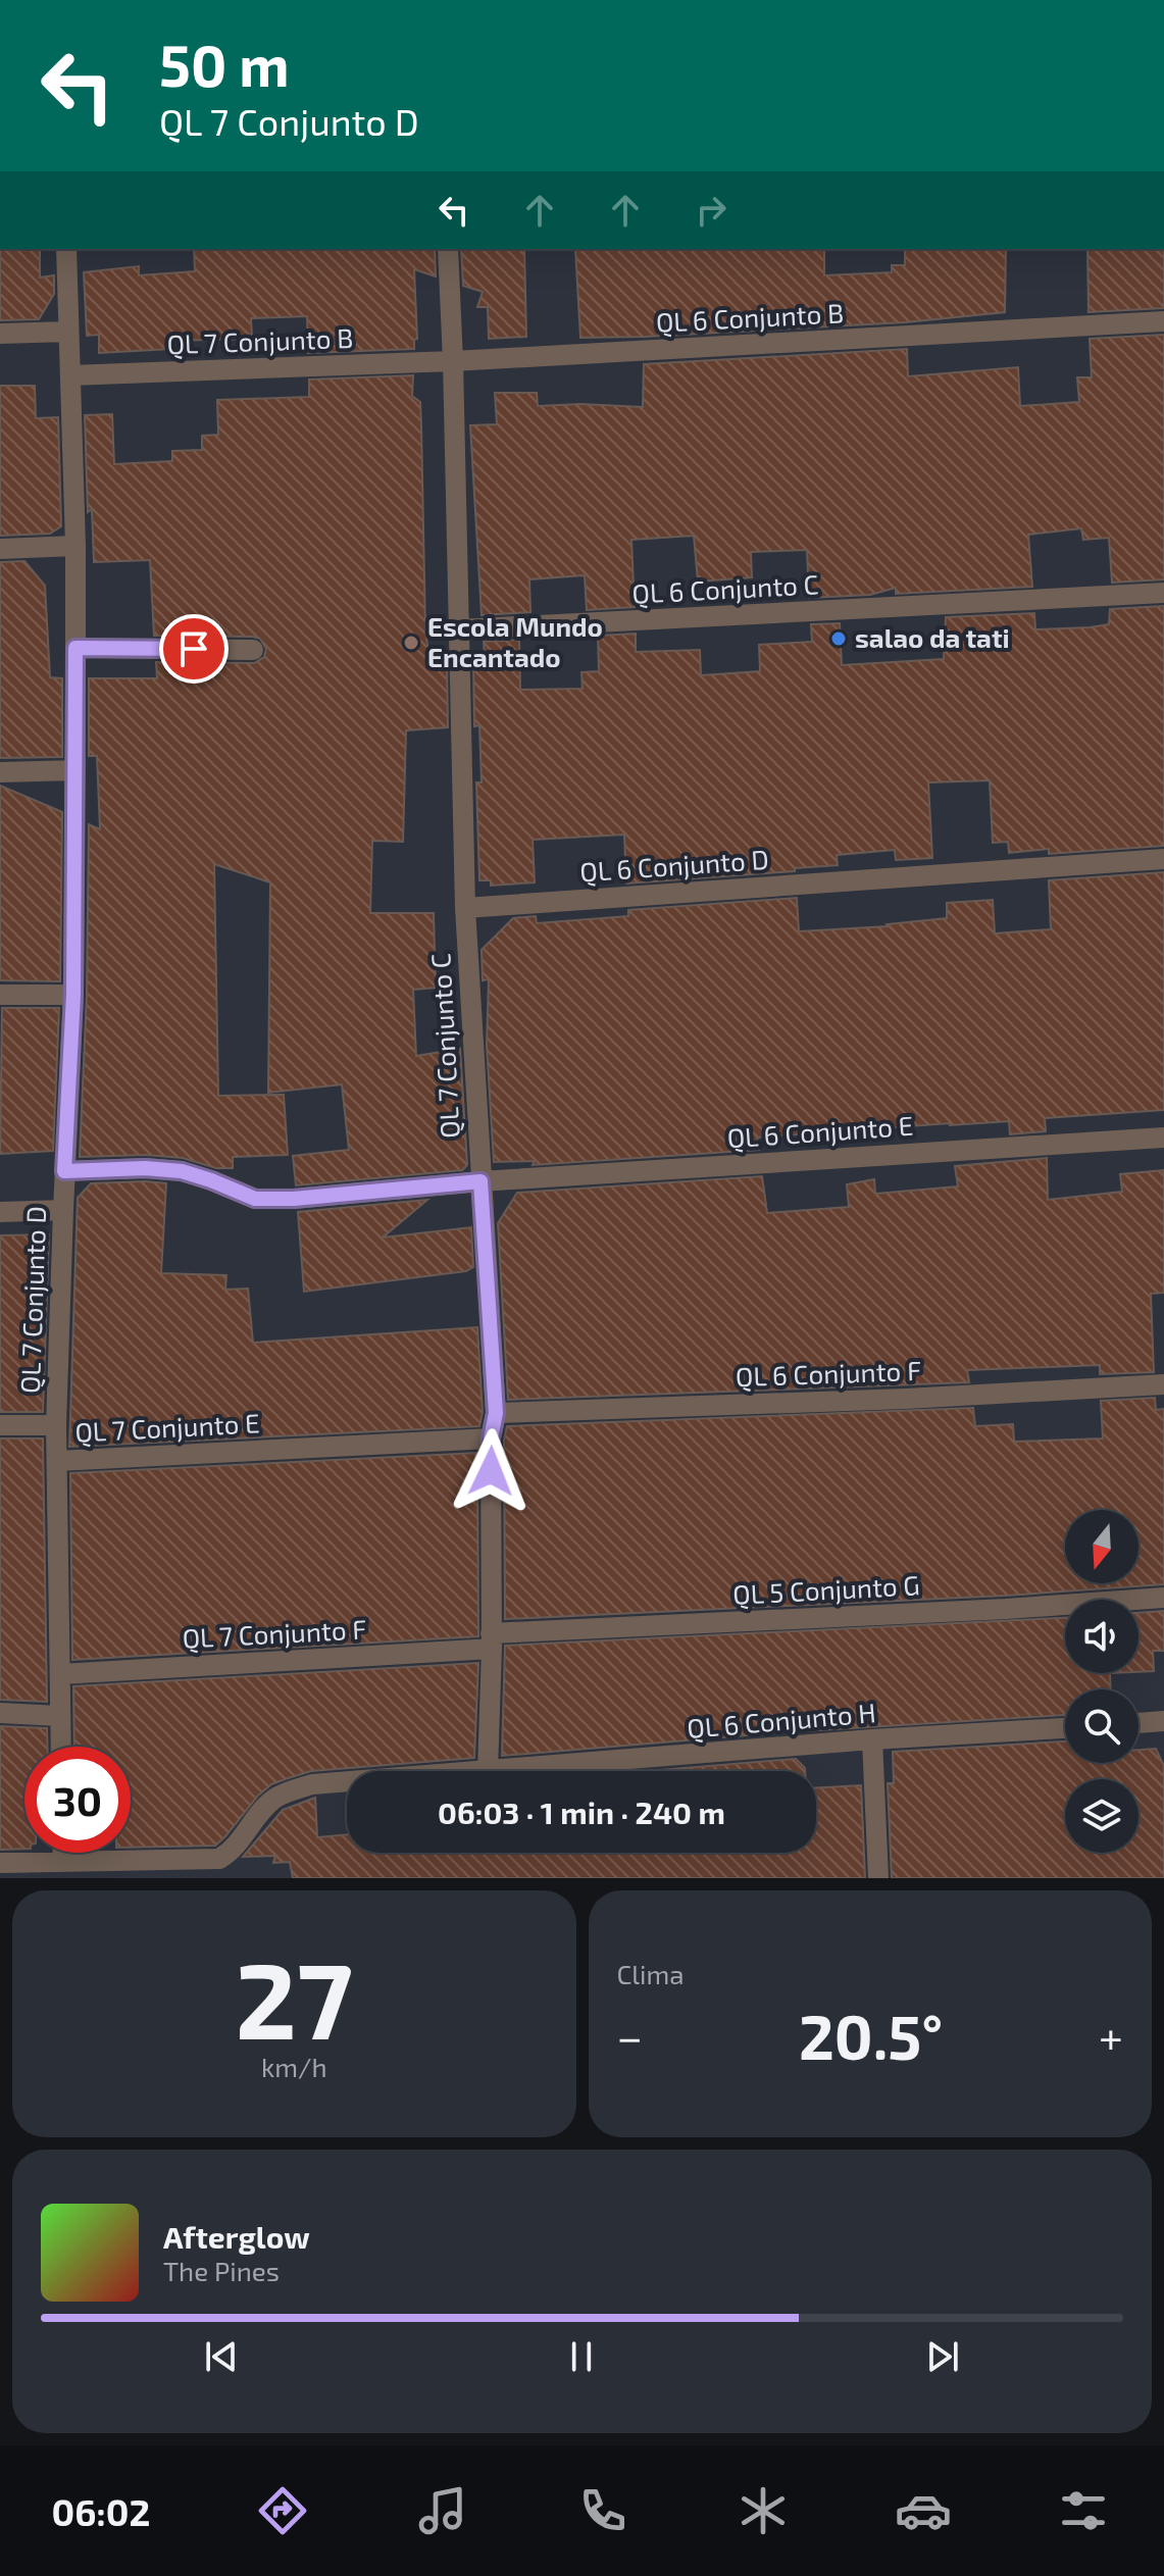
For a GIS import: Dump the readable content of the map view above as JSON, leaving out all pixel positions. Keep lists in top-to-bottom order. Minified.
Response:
{"streets":{"street":["QL 6 Conjunto B","QL 7 Conjunto B","QL 6 Conjunto C","QL 6 Conjunto D","QL 7 Conjunto C","QL 6 Conjunto E","QL 7 Conjunto D","QL 6 Conjunto F","QL 7 Conjunto E","QL 5 Conjunto G","QL 7 Conjunto F","QL 6 Conjunto H"]},"crossings":[["QL 6 Conjunto B","QL 7 Conjunto B"],["QL 6 Conjunto D","QL 7 Conjunto C"],["QL 7 Conjunto C","QL 6 Conjunto E"],["QL 7 Conjunto C","QL 7 Conjunto D"],["QL 7 Conjunto C","QL 6 Conjunto F"],["QL 7 Conjunto C","QL 7 Conjunto E"],["QL 7 Conjunto C","QL 5 Conjunto G"],["QL 7 Conjunto C","QL 7 Conjunto F"],["QL 7 Conjunto C","QL 6 Conjunto H"],["QL 6 Conjunto E","QL 7 Conjunto D"],["QL 7 Conjunto D","QL 7 Conjunto E"],["QL 7 Conjunto E","QL 7 Conjunto F"],["QL 5 Conjunto G","QL 7 Conjunto F"]],"places":["salao da tati","Escola Mundo Encantado"],"north":"bottom","page":{"turn":["50 m","QL 7 Conjunto D"],"limit":"30","trip":"06:03 · 1 min · 240 m","tile":[["27","km/h"],"Clima"],"heat":["−","20.5°","+"],"song":["Afterglow","The Pines"],"tabs":"06:02"}}
